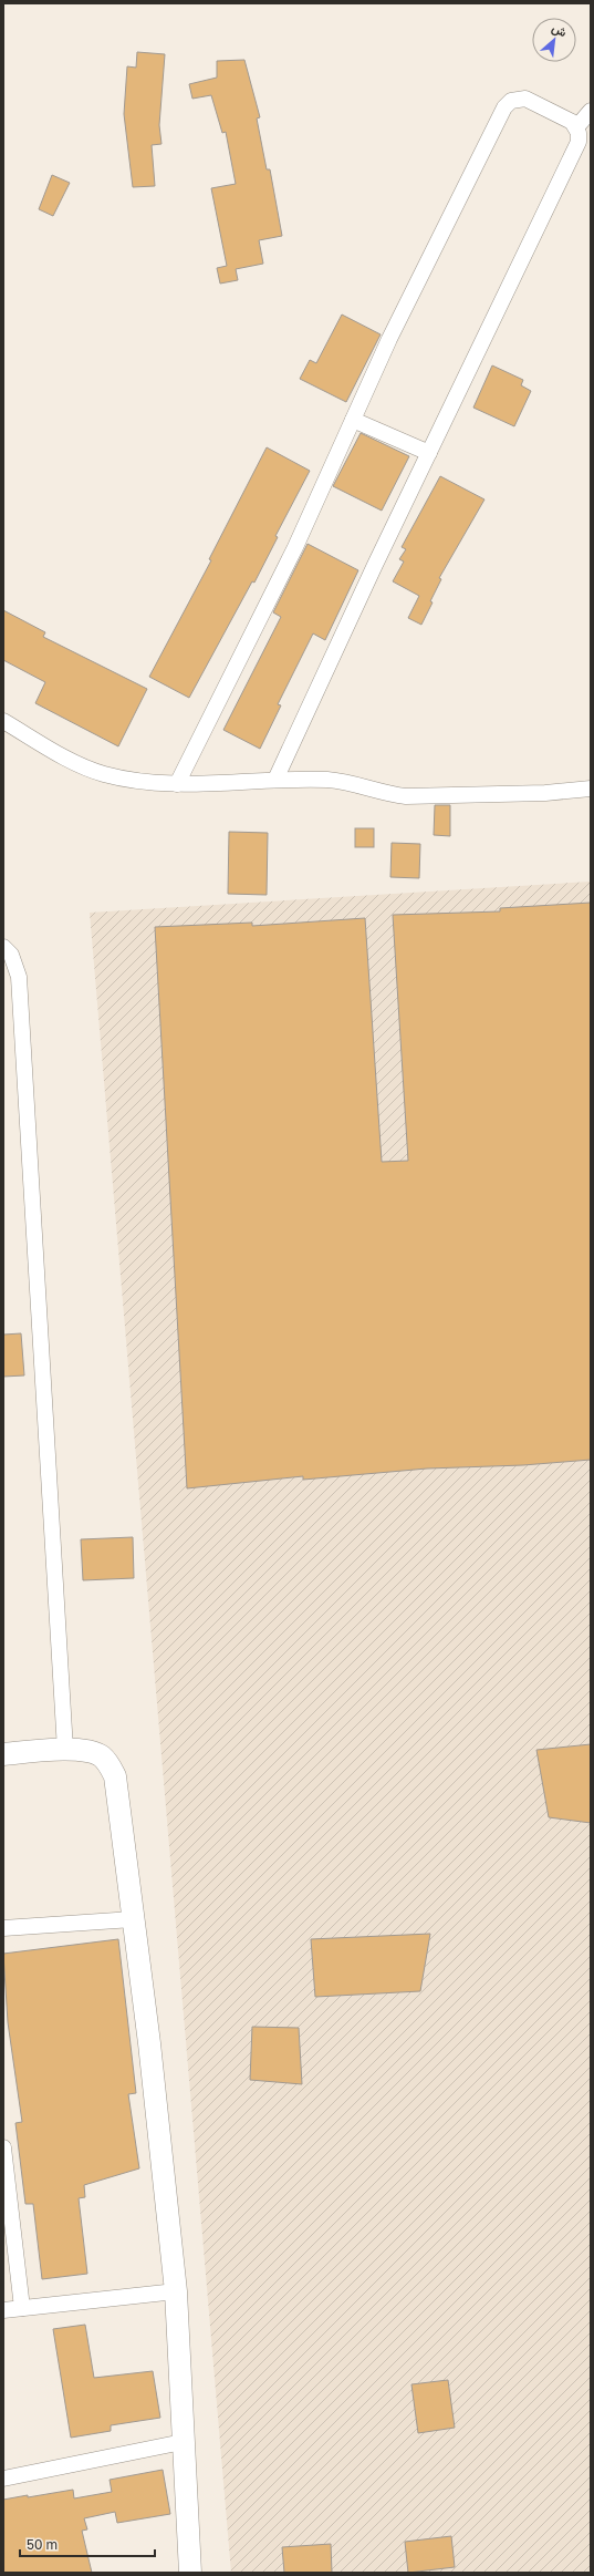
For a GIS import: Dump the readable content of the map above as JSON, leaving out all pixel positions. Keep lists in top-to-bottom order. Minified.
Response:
{"scale_bar":"50 m","north":"top right"}
